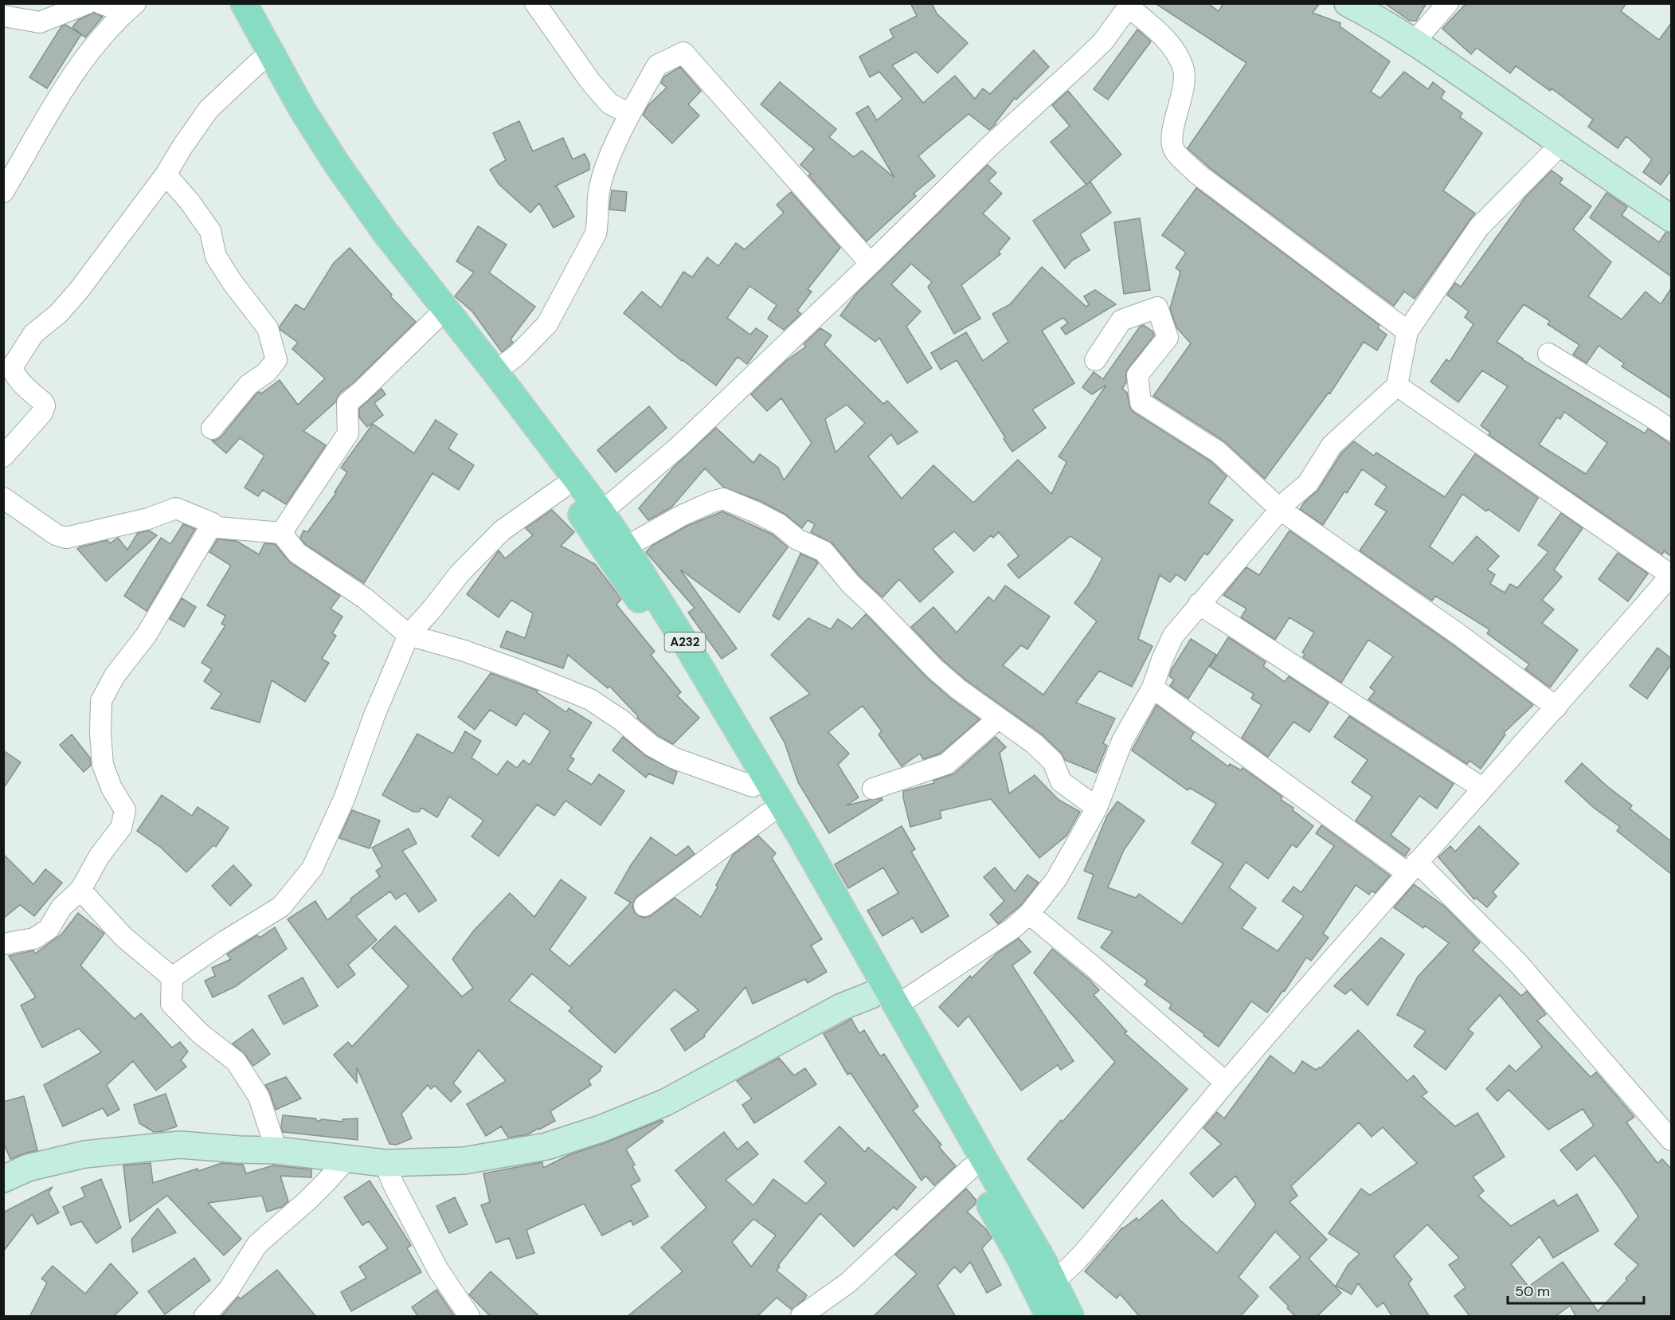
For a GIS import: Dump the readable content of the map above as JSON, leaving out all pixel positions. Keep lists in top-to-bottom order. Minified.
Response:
{"streets":{"main road":["A232"]},"scale_bar":"50 m"}
